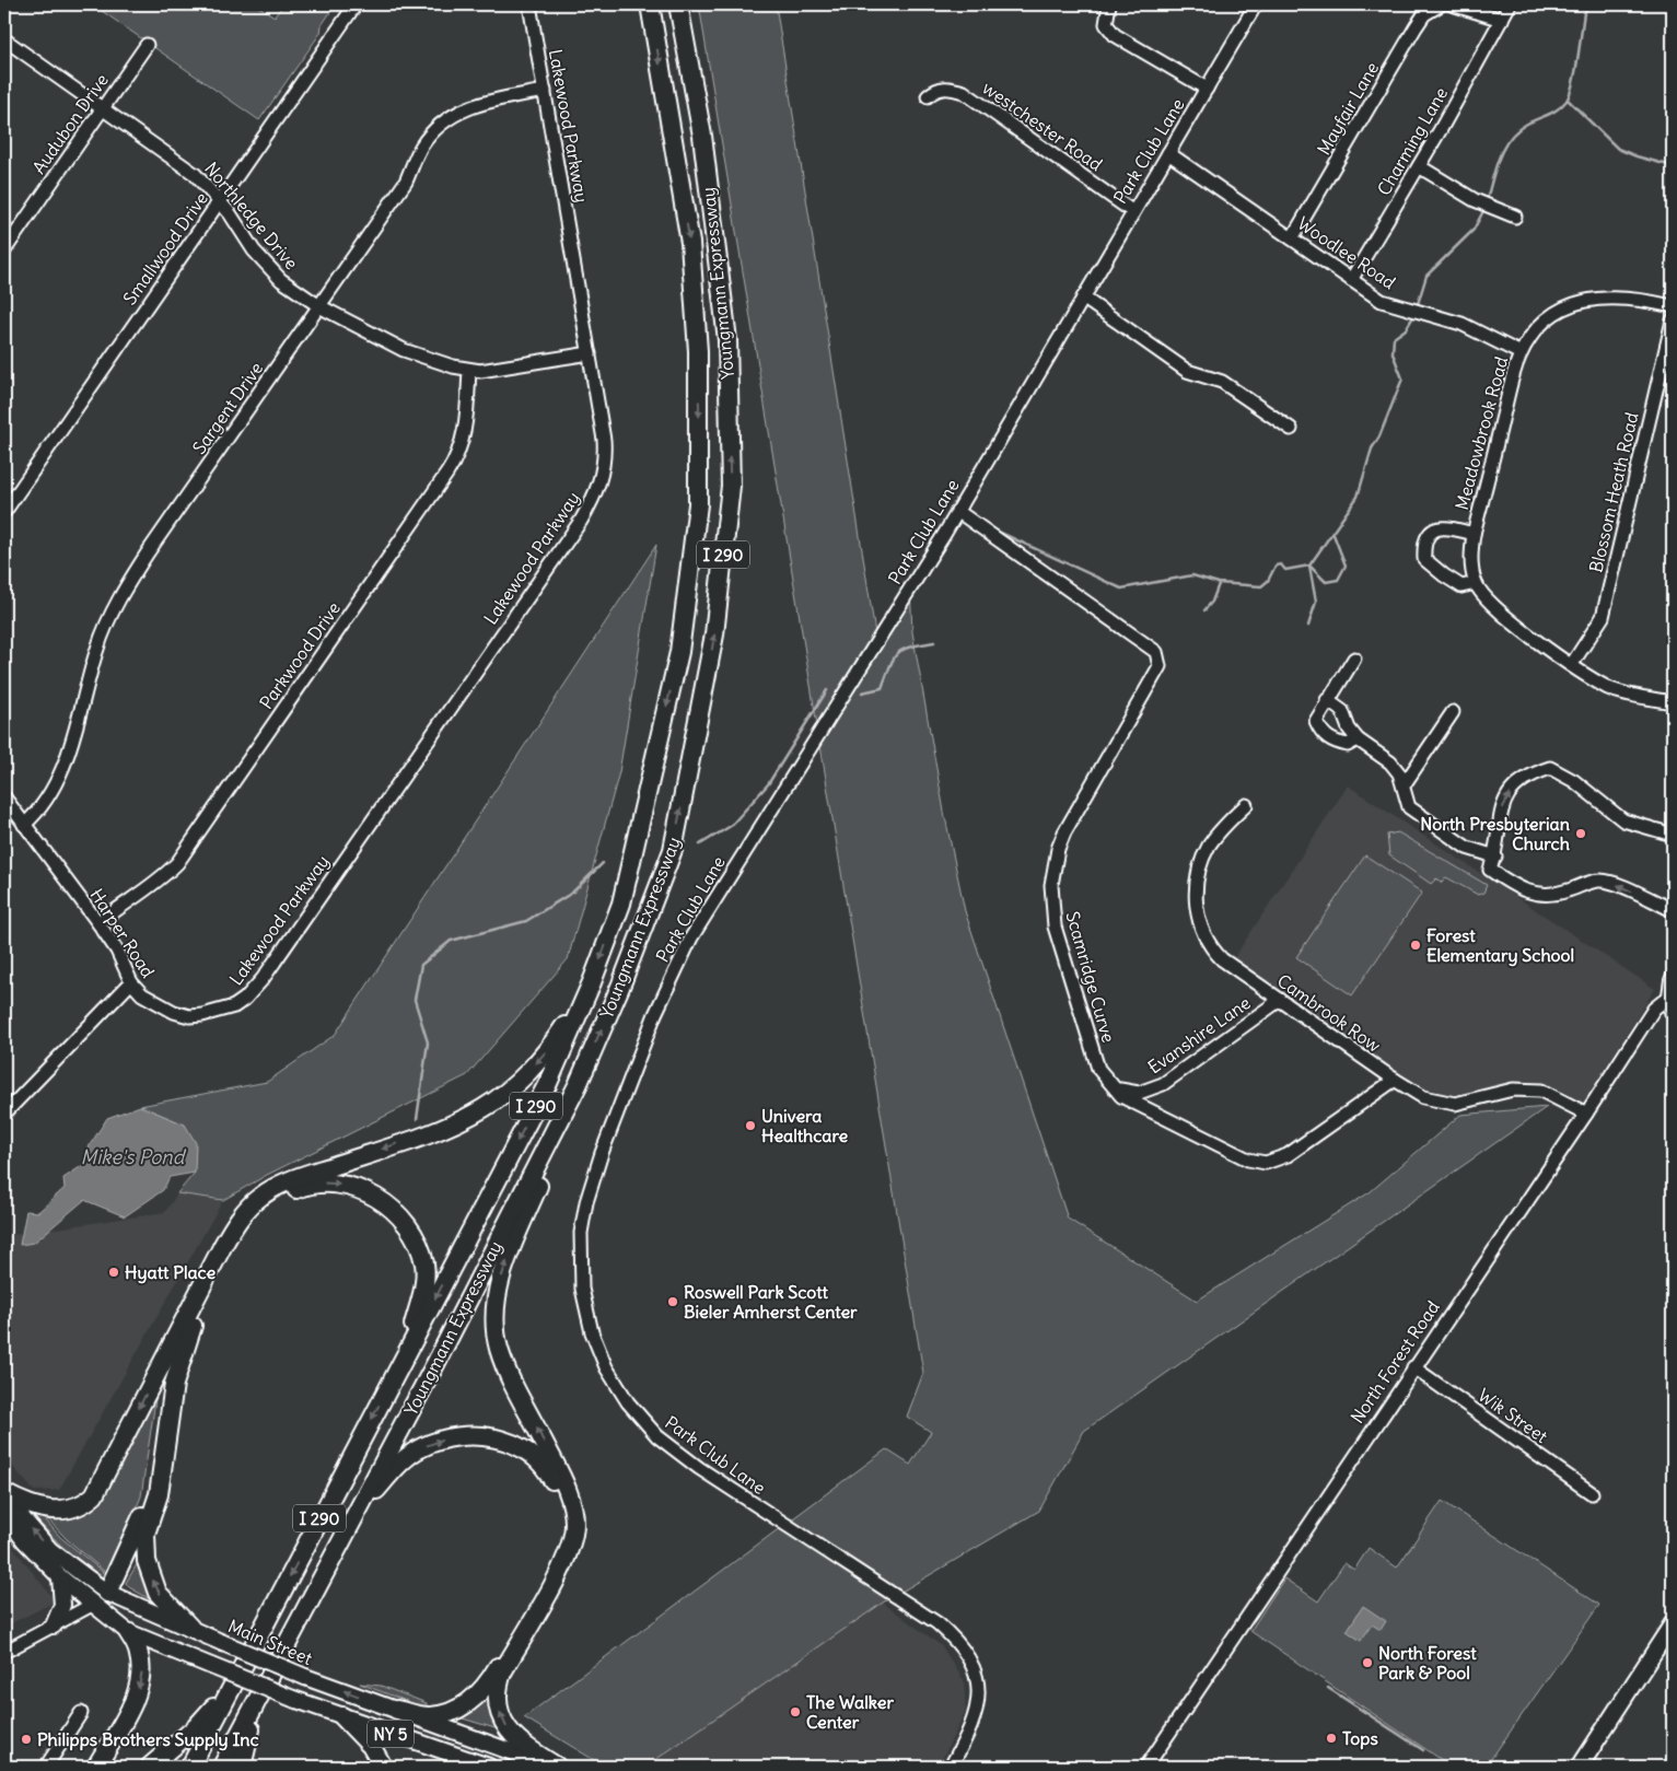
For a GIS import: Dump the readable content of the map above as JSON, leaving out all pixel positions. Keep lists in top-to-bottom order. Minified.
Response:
{"streets":{"highway":["Youngmann Expressway","I 290"],"main road":["Main Street","NY 5"],"street":["Mayfair Lane","Audubon Drive","Lakewood Parkway","westchester Road","Charming Lane","Park Club Lane","Northledge Drive","Smallwood Drive","Woodlee Road","Sargent Drive","Meadowbrook Road","Blossom Heath Road","Parkwood Drive","Harper Road","Scamridge Curve","Cambrook Row","Evanshire Lane","North Forest Road","Wik Street"]},"crossings":[["Mayfair Lane","Woodlee Road"],["Audubon Drive","Northledge Drive"],["Lakewood Parkway","Northledge Drive"],["Lakewood Parkway","Sargent Drive"],["Lakewood Parkway","Harper Road"],["westchester Road","Park Club Lane"],["Charming Lane","Woodlee Road"],["Park Club Lane","Woodlee Road"],["Park Club Lane","Scamridge Curve"],["Northledge Drive","Smallwood Drive"],["Northledge Drive","Sargent Drive"],["Northledge Drive","Parkwood Drive"],["Woodlee Road","Meadowbrook Road"],["Sargent Drive","Harper Road"],["Parkwood Drive","Harper Road"],["Scamridge Curve","Cambrook Row"],["Scamridge Curve","Evanshire Lane"],["Cambrook Row","Evanshire Lane"],["Cambrook Row","North Forest Road"],["North Forest Road","Wik Street"]],"water":["Mike's Pond"],"places":["North Presbyterian Church","Forest Elementary School","Univera Healthcare","Hyatt Place","Roswell Park Scott Bieler Amherst Center","North Forest Park & Pool","The Walker Center","Tops","Philipps Brothers Supply Inc"]}
